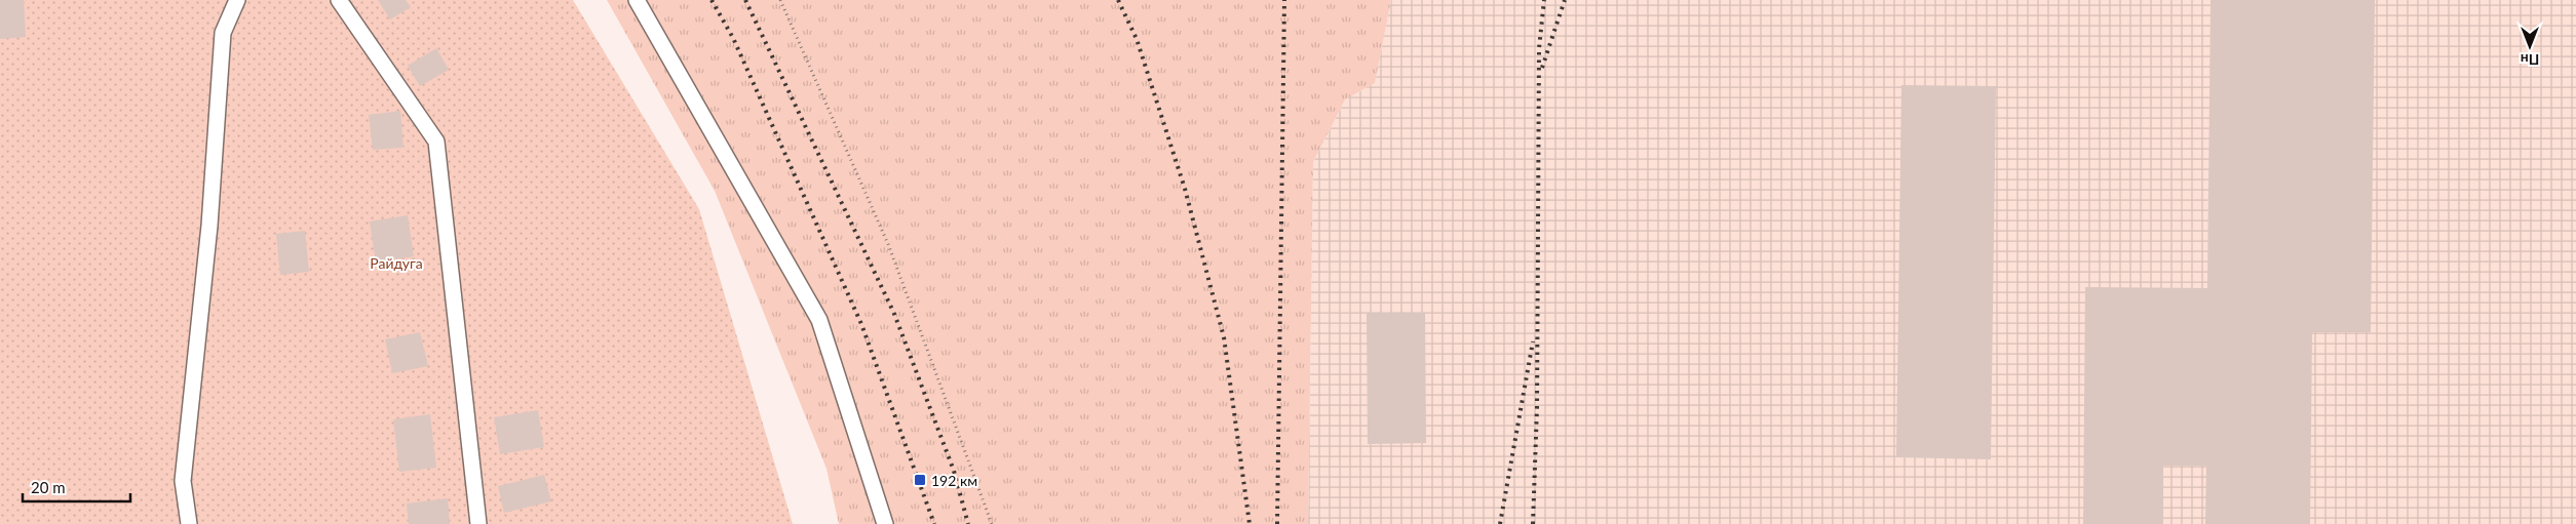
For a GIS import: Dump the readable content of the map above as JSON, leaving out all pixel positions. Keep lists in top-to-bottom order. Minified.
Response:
{"parks":["Райдуга"],"places":{"transit":["192 км"]},"scale_bar":"20 m","north":"bottom"}
